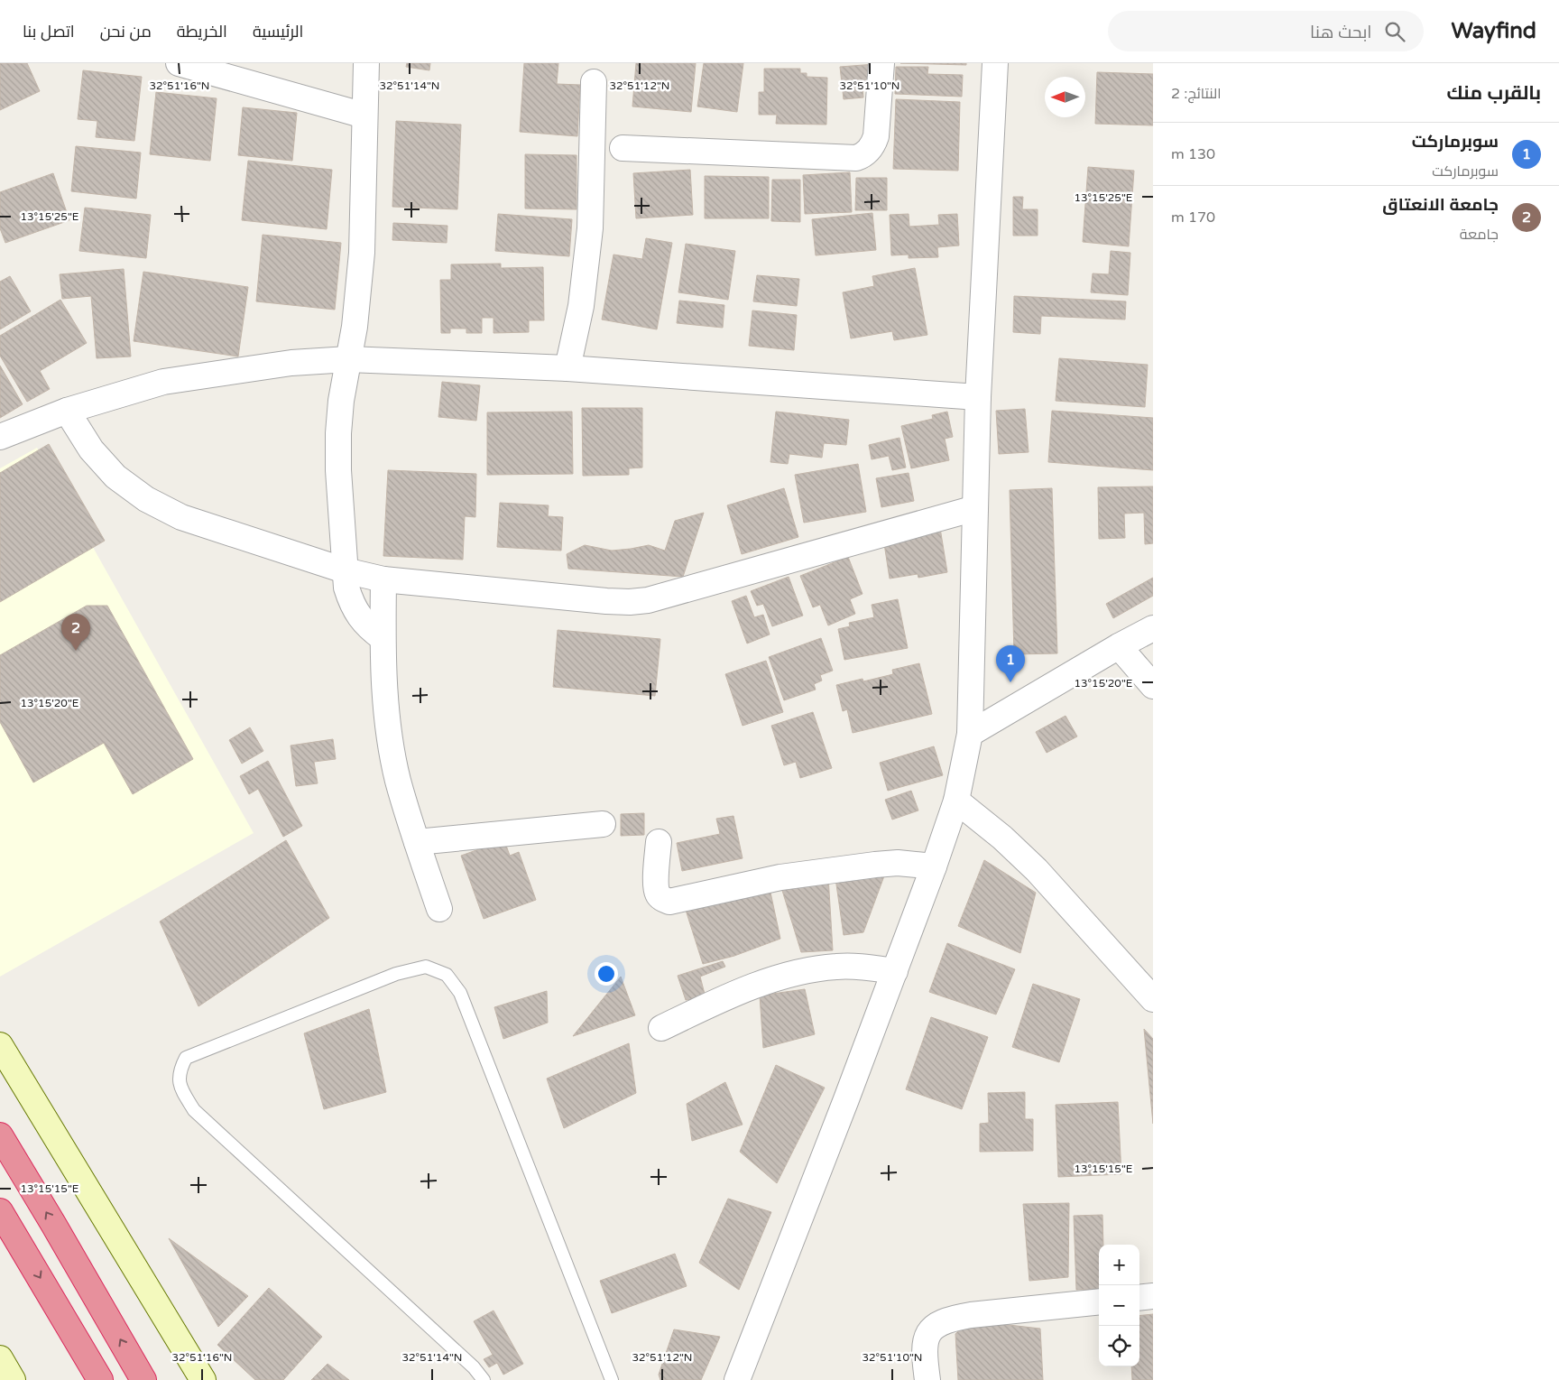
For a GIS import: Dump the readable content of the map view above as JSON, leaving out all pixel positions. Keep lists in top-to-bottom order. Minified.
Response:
{"north":"left","page":{"header":"Wayfind","search":"ابحث هنا","nav":["الرئيسية","الخريطة","من نحن","اتصل بنا"],"heading":["بالقرب منك","النتائج: 2"],"list":[{"mark":"1","name":"سوبرماركت","note":"سوبرماركت","value":"130 m"},{"mark":"2","name":"جامعة الانعتاق","note":"جامعة","value":"170 m"}],"pins":["2","1"],"map_buttons":["+","−"]},"coordinates":["32°51'16\"N","32°51'14\"N","32°51'12\"N","32°51'10\"N","13°15'25\"E","13°15'20\"E","13°15'15\"E"]}
